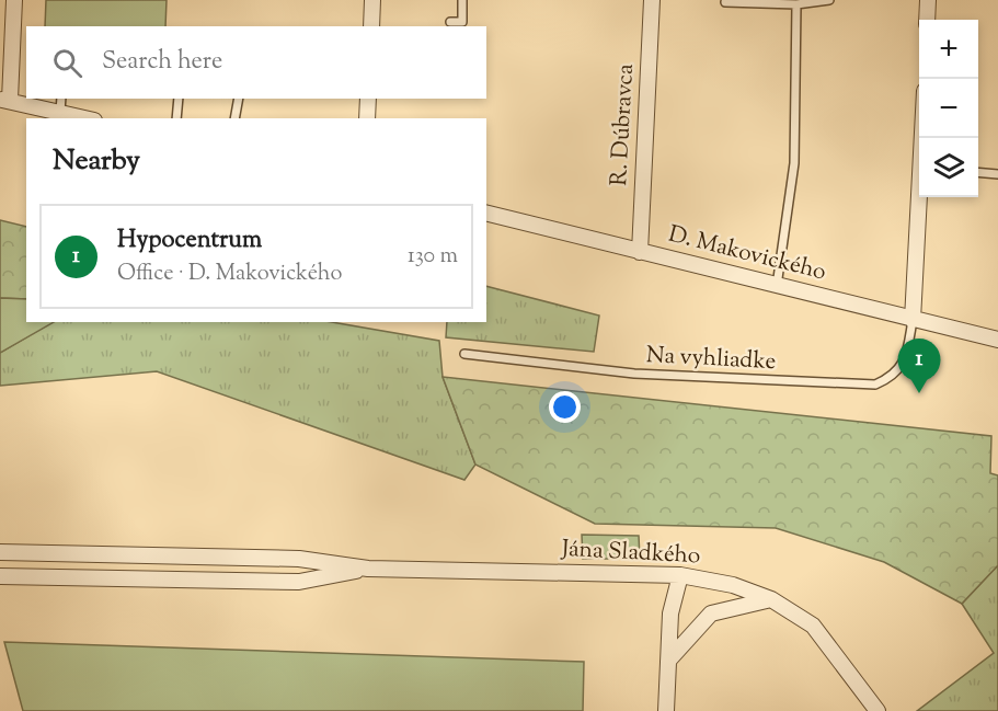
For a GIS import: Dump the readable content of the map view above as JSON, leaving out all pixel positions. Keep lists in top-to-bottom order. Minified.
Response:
{"streets":{"street":["R. Dúbravca","D. Makovického","Jána Sladkého"],"lane":["Na vyhliadke"]},"crossings":[["R. Dúbravca","D. Makovického"],["D. Makovického","Na vyhliadke"]],"page":{"map_buttons":["+","−"],"search":"Search here","heading":"Nearby","list":[{"mark":"1","name":"Hypocentrum","note":"Office · D. Makovického","value":"130 m"}],"pins":"1"}}
